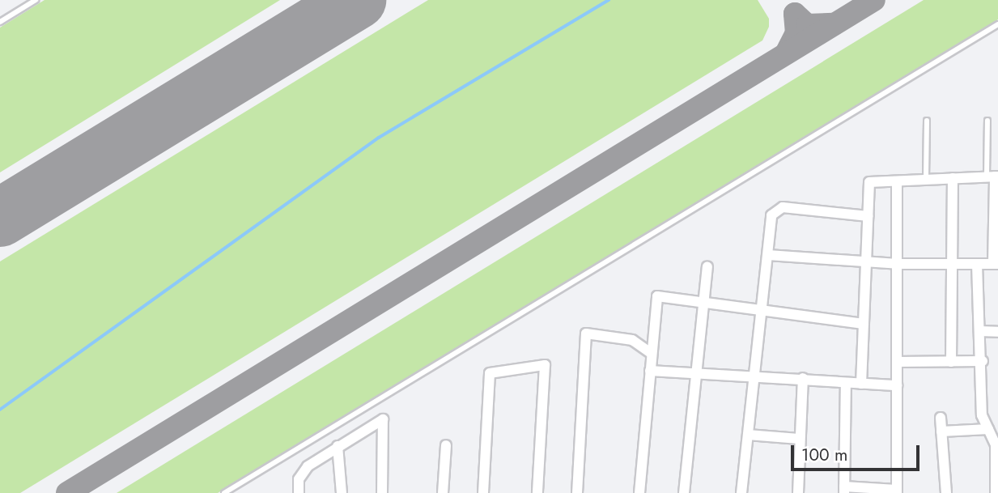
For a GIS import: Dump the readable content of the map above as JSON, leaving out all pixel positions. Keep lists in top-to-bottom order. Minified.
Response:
{"scale_bar":"100 m"}
